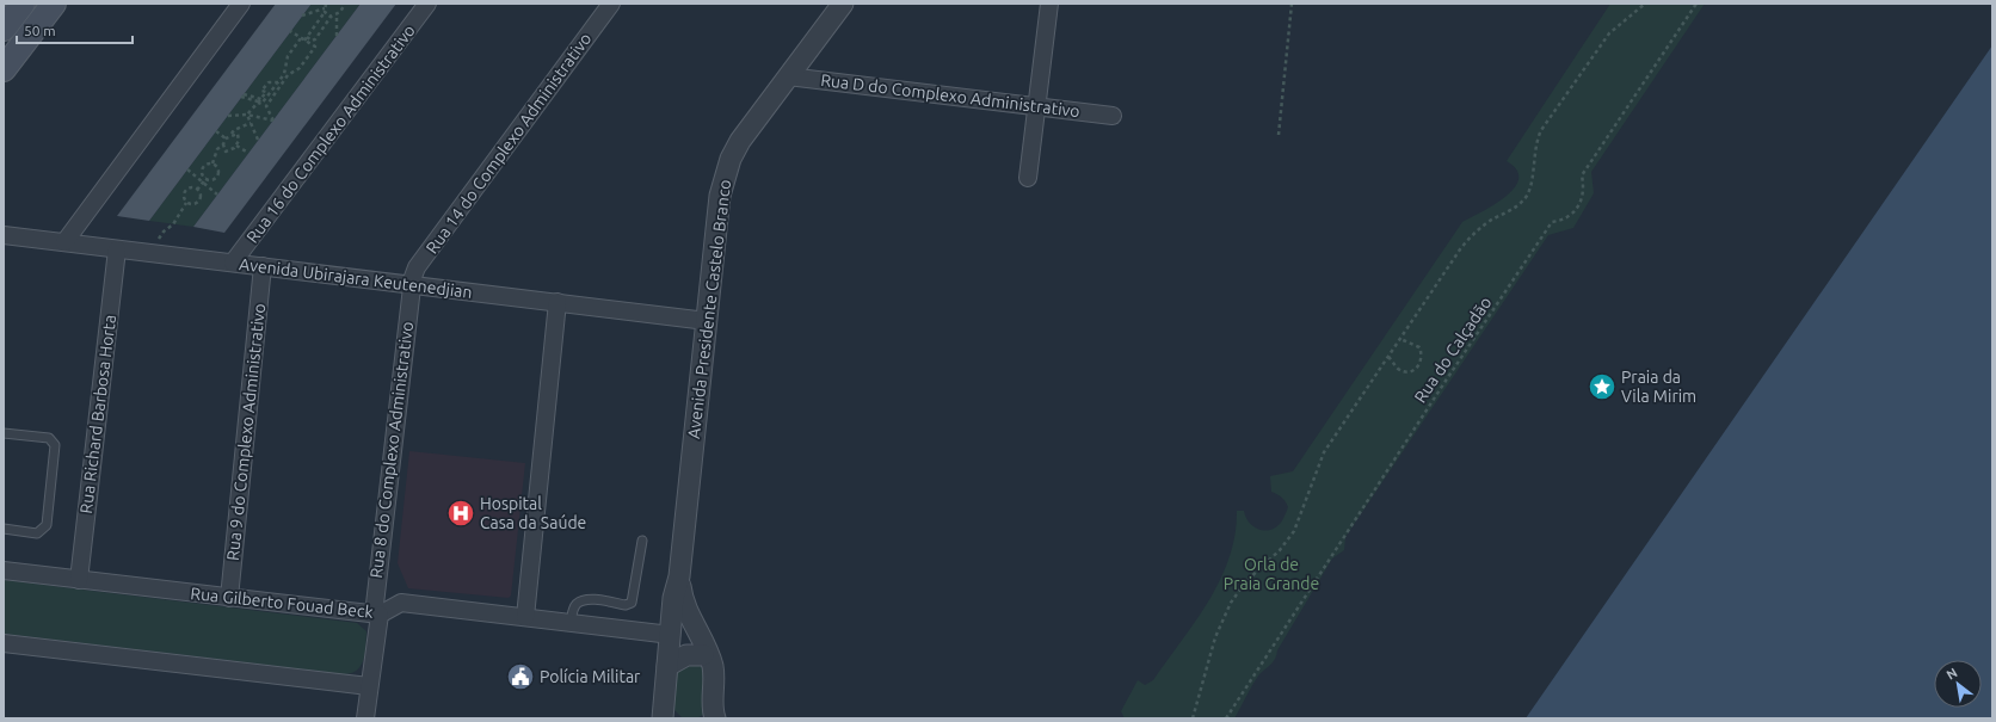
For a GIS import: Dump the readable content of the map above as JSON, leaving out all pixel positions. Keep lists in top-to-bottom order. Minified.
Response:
{"streets":{"street":["Rua D do Complexo Administrativo","Rua 16 do Complexo Administrativo","Rua 14 do Complexo Administrativo","Avenida Ubirajara Keutenedjian","Avenida Presidente Castelo Branco","Rua Richard Barbosa Horta","Rua 9 do Complexo Administrativo","Rua 8 do Complexo Administrativo","Rua Gilberto Fouad Beck"],"path":["Rua do Calçadão"]},"crossings":[["Rua D do Complexo Administrativo","Avenida Presidente Castelo Branco"],["Rua 16 do Complexo Administrativo","Avenida Ubirajara Keutenedjian"],["Rua 14 do Complexo Administrativo","Avenida Ubirajara Keutenedjian"],["Rua 14 do Complexo Administrativo","Rua 8 do Complexo Administrativo"],["Avenida Ubirajara Keutenedjian","Avenida Presidente Castelo Branco"],["Avenida Ubirajara Keutenedjian","Rua Richard Barbosa Horta"],["Avenida Ubirajara Keutenedjian","Rua 9 do Complexo Administrativo"],["Avenida Ubirajara Keutenedjian","Rua 8 do Complexo Administrativo"],["Avenida Presidente Castelo Branco","Rua Gilberto Fouad Beck"],["Rua Richard Barbosa Horta","Rua Gilberto Fouad Beck"],["Rua 9 do Complexo Administrativo","Rua Gilberto Fouad Beck"],["Rua 8 do Complexo Administrativo","Rua Gilberto Fouad Beck"]],"parks":["Orla de Praia Grande"],"places":{"place":["Praia da Vila Mirim"],"hospital":["Hospital Casa da Saúde"],"public building":["Polícia Militar"]},"scale_bar":"50 m","north":"top left"}
